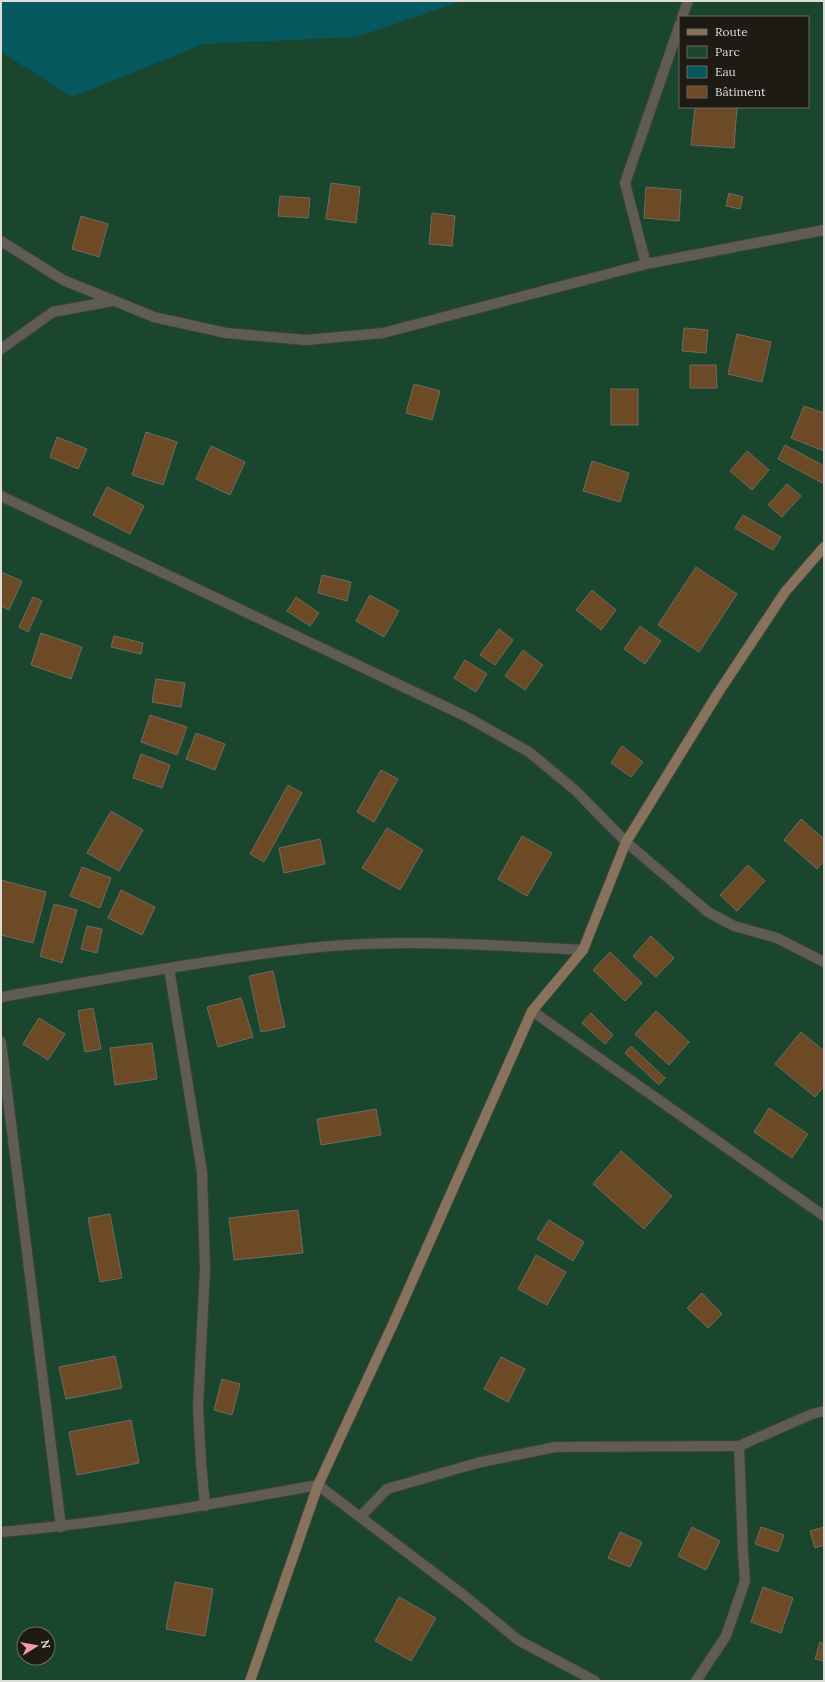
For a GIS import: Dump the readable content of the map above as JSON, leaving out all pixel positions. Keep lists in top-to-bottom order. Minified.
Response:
{"legend":["Route","Parc","Eau","Bâtiment"],"north":"right"}
